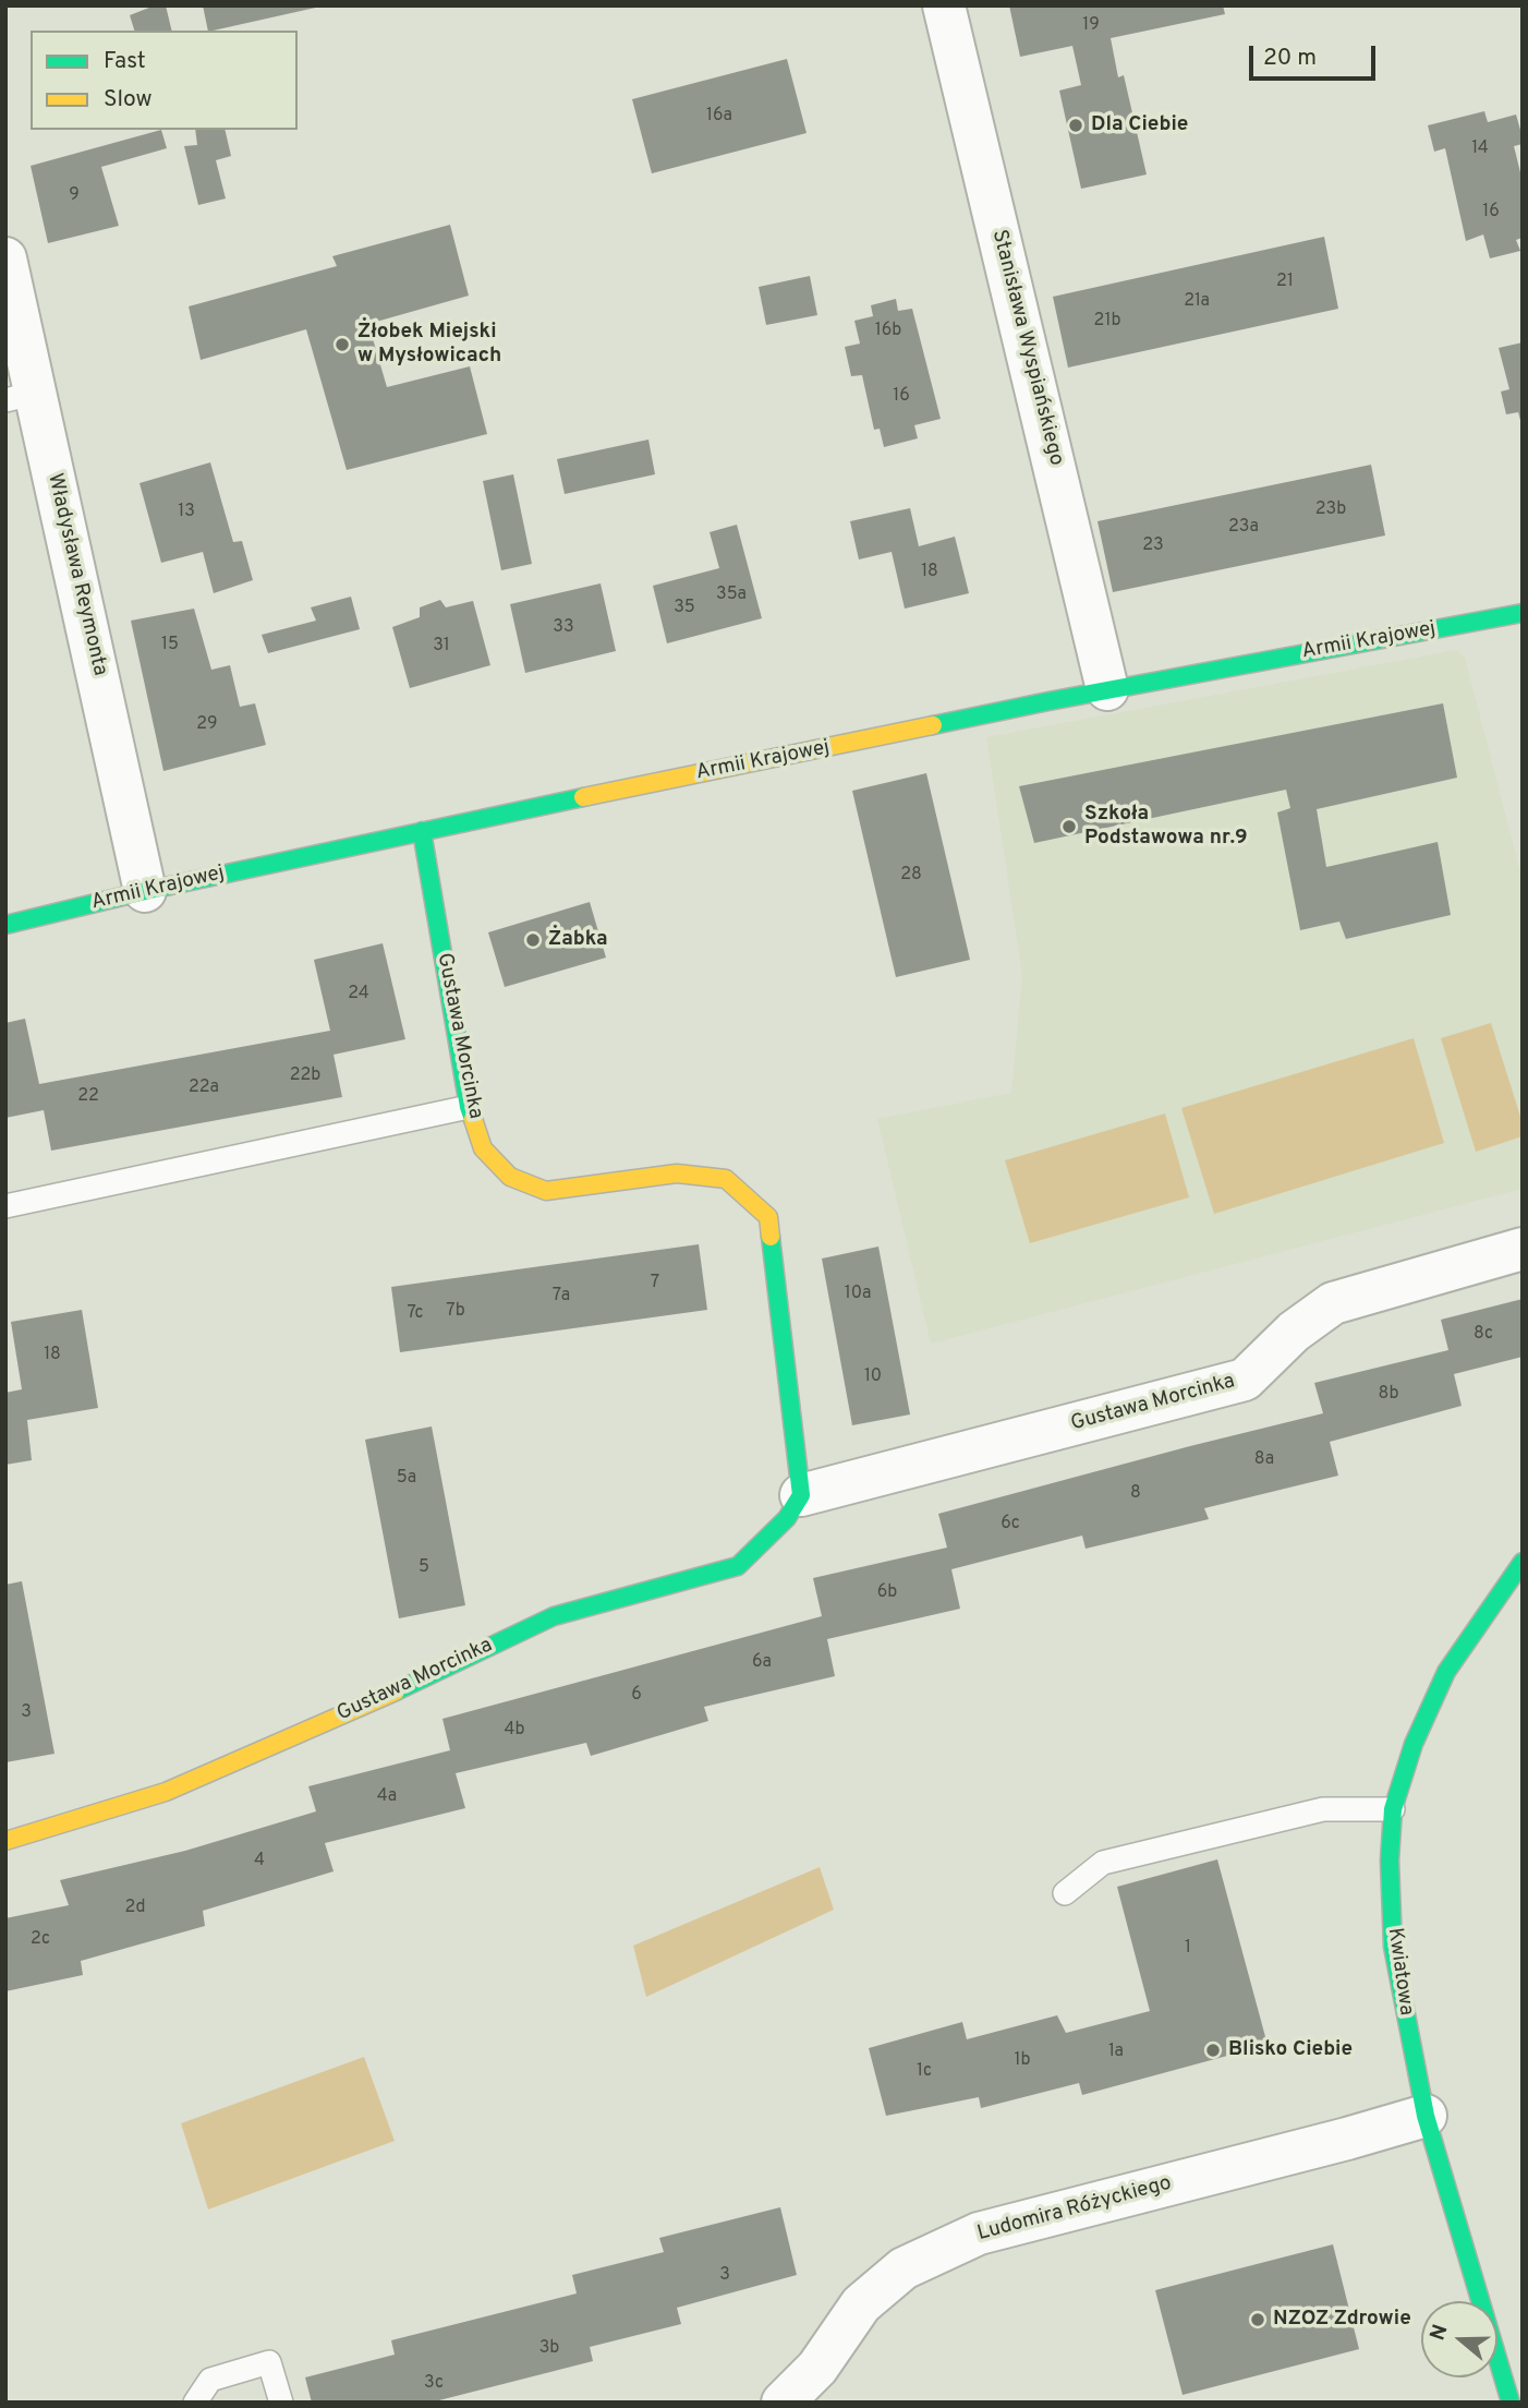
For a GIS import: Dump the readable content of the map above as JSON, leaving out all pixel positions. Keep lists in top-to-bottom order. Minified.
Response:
{"streets":{"street":["Stanisława Wyspiańskiego","Władysława Reymonta","Armii Krajowej","Gustawa Morcinka","Kwiatowa","Ludomira Różyckiego"]},"crossings":[["Stanisława Wyspiańskiego","Armii Krajowej"],["Władysława Reymonta","Armii Krajowej"],["Armii Krajowej","Gustawa Morcinka"],["Kwiatowa","Ludomira Różyckiego"]],"places":["Dla Ciebie","Żłobek Miejski w Mysłowicach","Szkoła Podstawowa nr.9","Żabka","Blisko Ciebie","NZOZ Zdrowie"],"house_numbers":["19","16a","14","9","16","21","21a","21b","16b","16","23b","13","23a","23","18","35a","35","33","15","31","29","28","24","22b","22a","22","7","10a","7a","7b","7c","8c","18","10","8b","8a","5a","8","6c","5","6b","6a","6","3","4b","4a","4","2d","2c","1","1a","1b","1c","3","3b","3c"],"legend":["Fast","Slow"],"scale_bar":"20 m","north":"left"}
